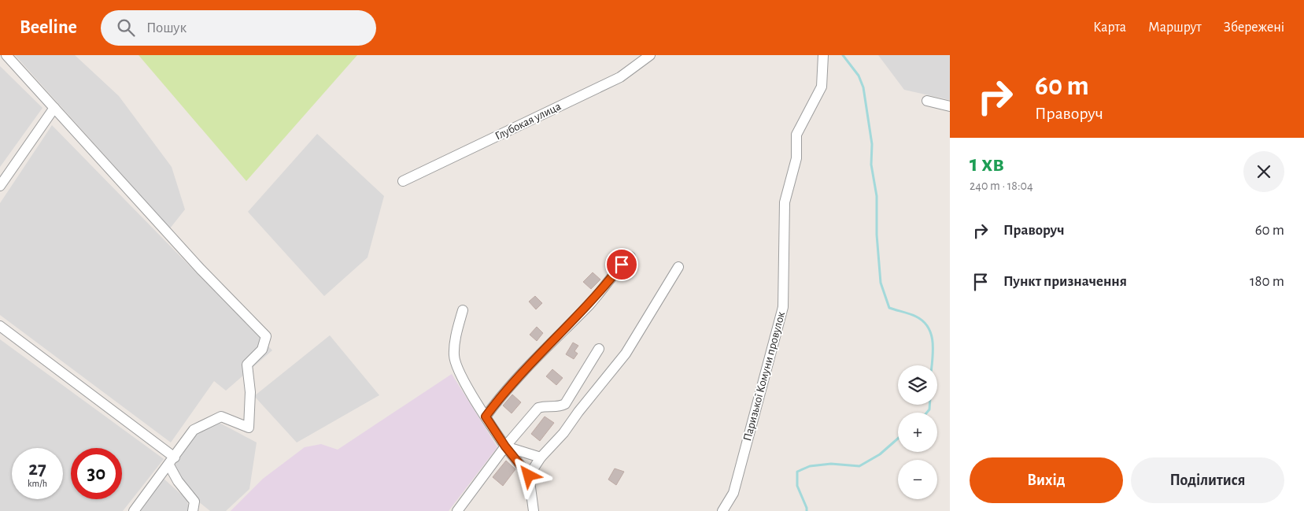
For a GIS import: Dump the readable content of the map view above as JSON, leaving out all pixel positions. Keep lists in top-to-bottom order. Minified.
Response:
{"streets":{"street":["Глубокая улица","Паризької Комуни провулок"]},"page":{"header":"Beeline","search":"Пошук","nav":["Карта","Маршрут","Збережені"],"turn":["60 m","Праворуч"],"heading":["1 хв","240 m · 18:04"],"list":[{"name":"Праворуч","value":"60 m"},{"name":"Пункт призначення","value":"180 m"}],"map_buttons":["+","−"],"speed":"27 km/h","limit":"30","buttons":["Вихід","Поділитися"]}}
